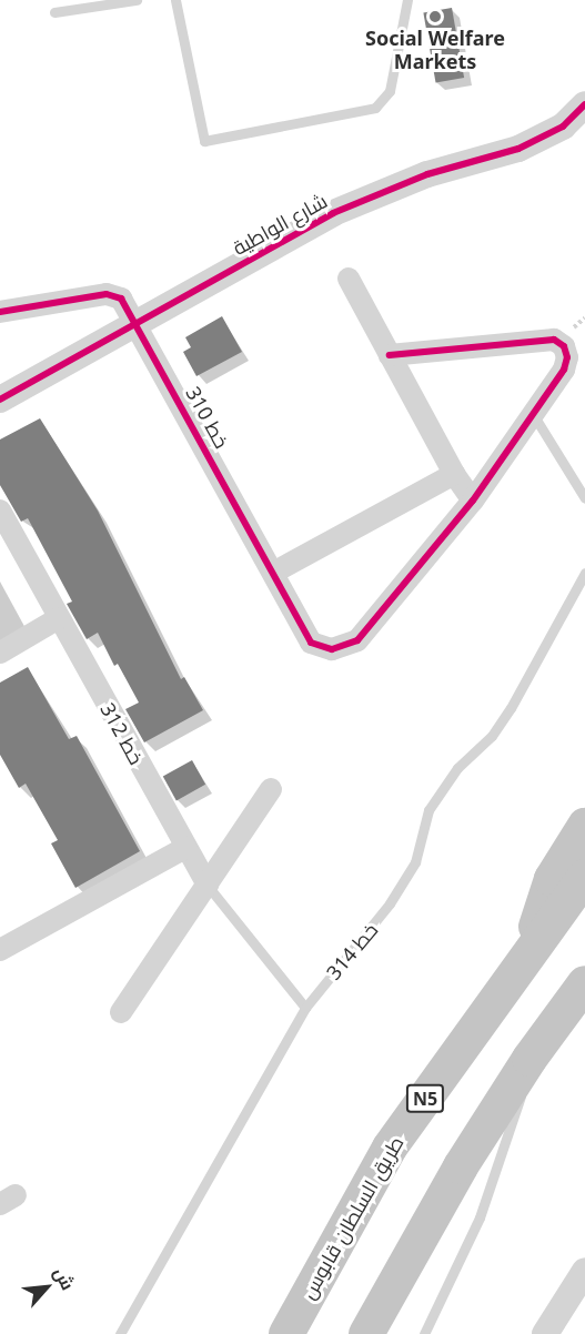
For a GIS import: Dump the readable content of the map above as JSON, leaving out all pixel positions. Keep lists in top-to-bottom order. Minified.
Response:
{"streets":{"highway":["N5","طريق السلطان قابوس"],"street":["شارع الواطية","خط 310","خط 312"],"lane":["خط 314"]},"crossings":[["شارع الواطية","خط 310"]],"places":["Social Welfare Markets"],"north":"top right"}
